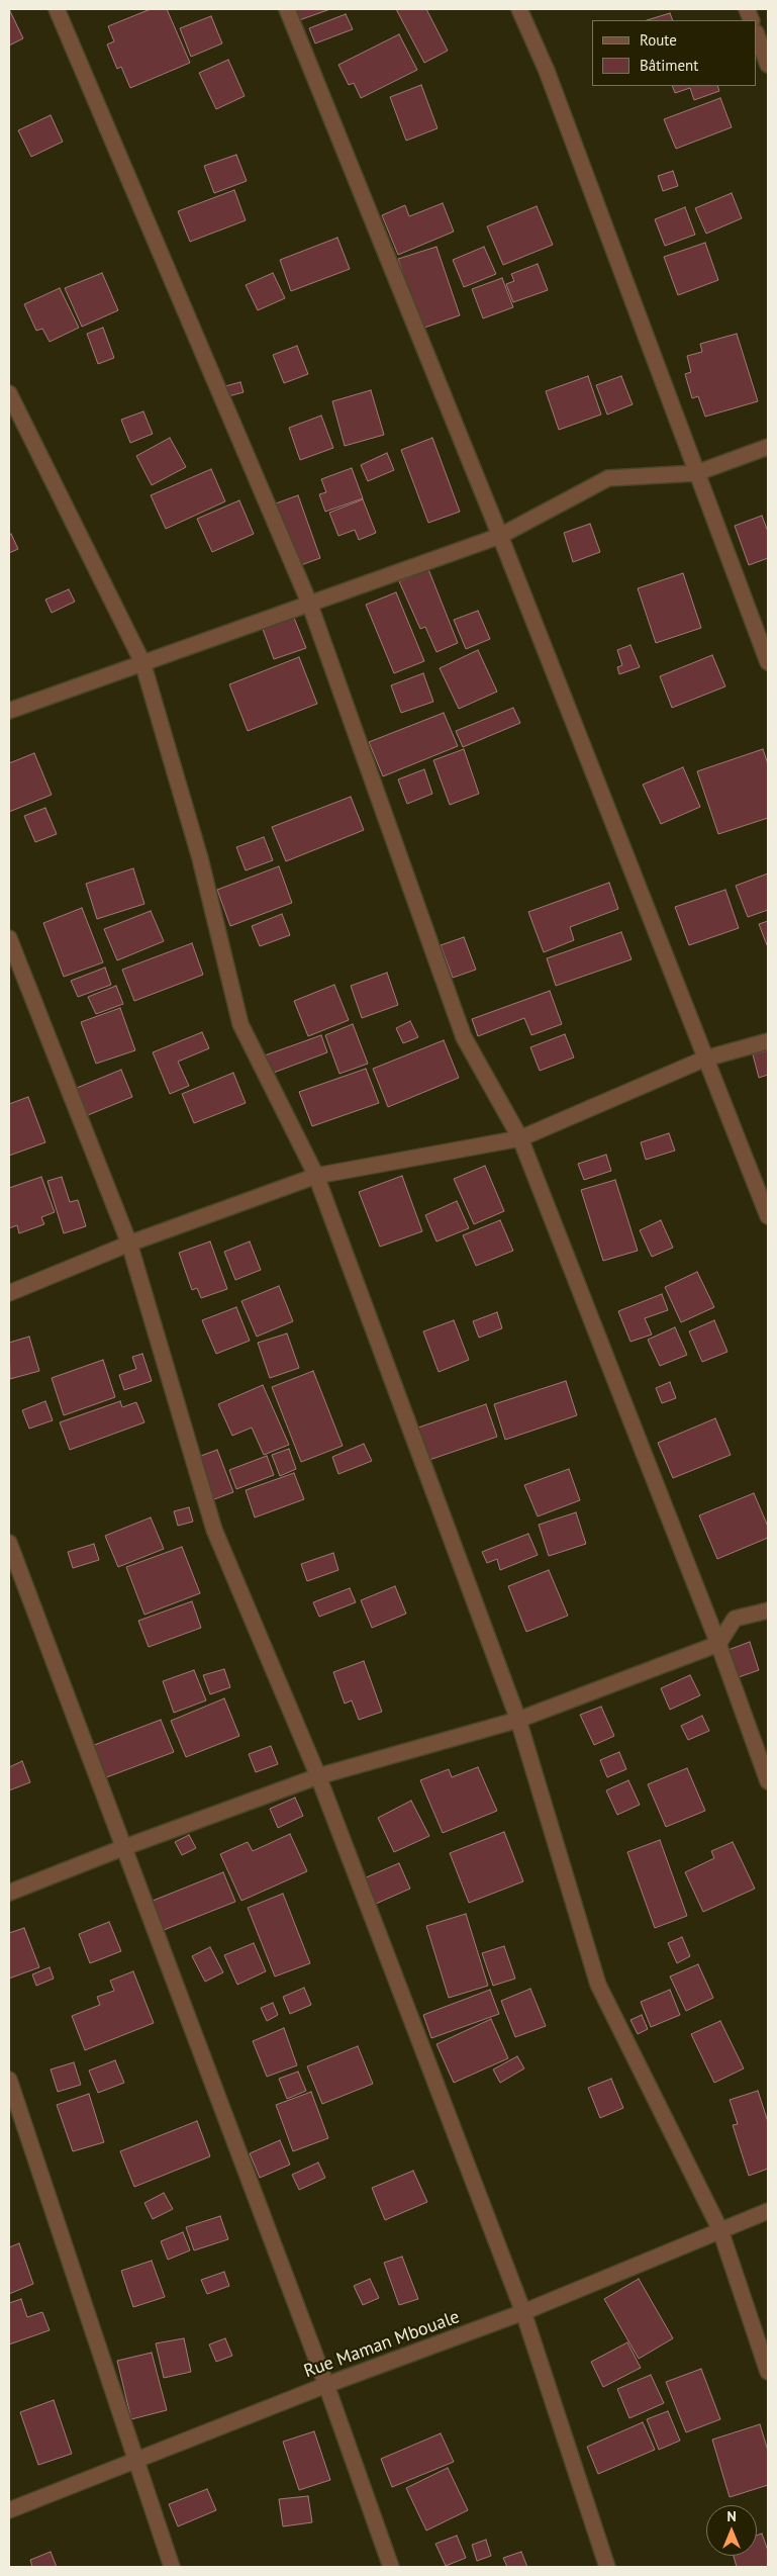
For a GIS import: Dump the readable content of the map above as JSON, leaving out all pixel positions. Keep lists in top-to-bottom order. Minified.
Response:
{"streets":{"street":["Rue Maman Mbouale"]},"legend":["Route","Bâtiment"],"north":"top"}
